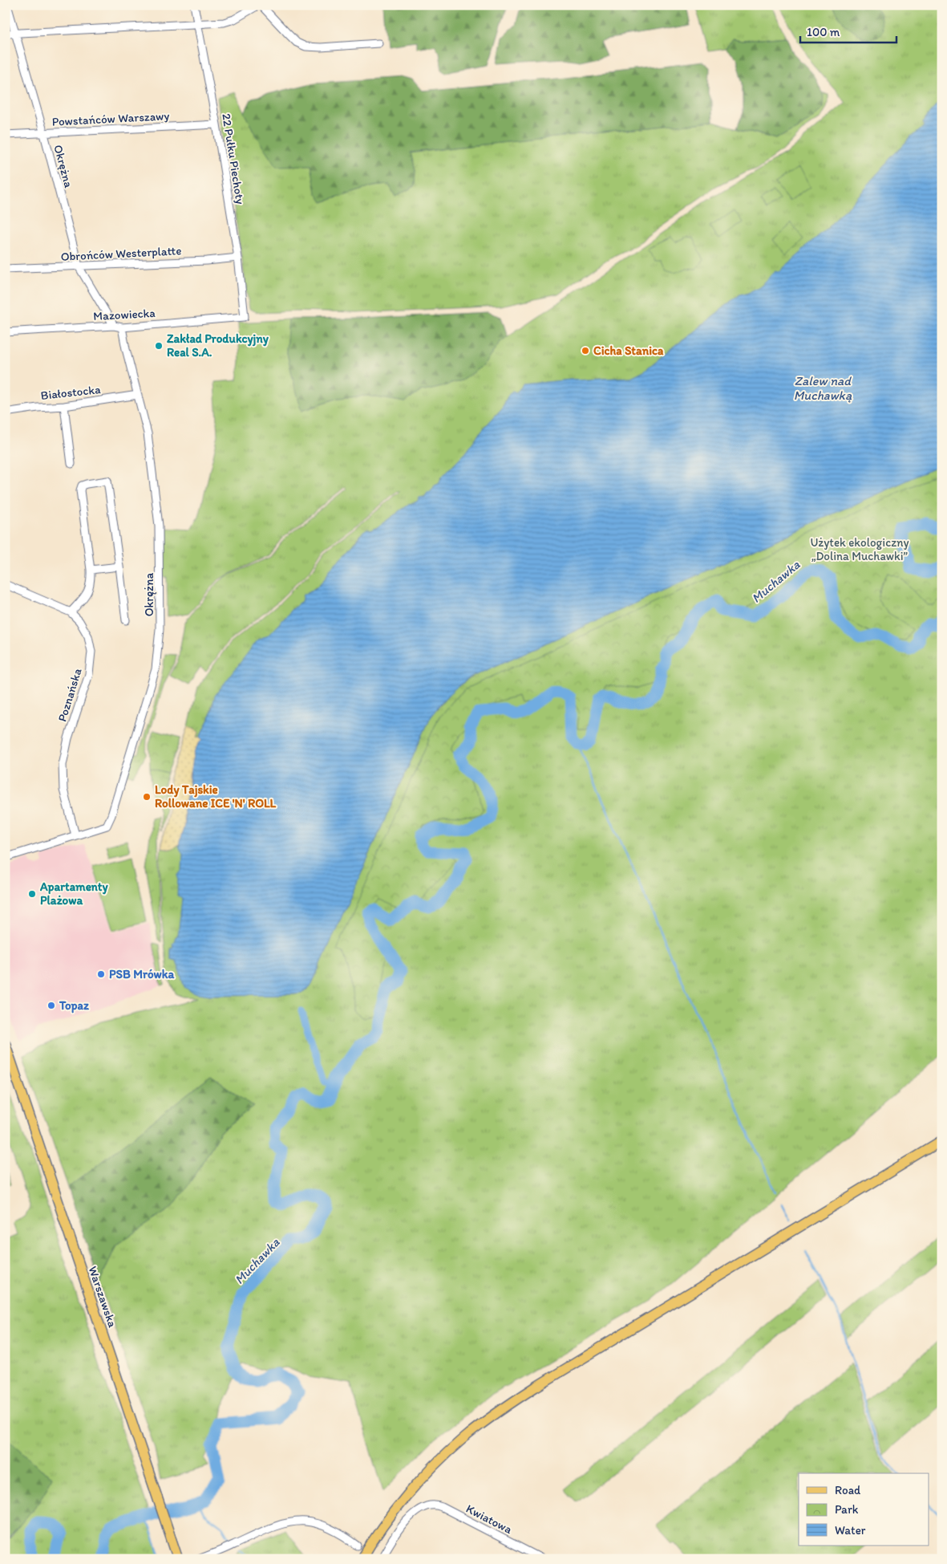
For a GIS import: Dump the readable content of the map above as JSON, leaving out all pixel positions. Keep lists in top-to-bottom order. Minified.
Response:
{"streets":{"main road":["Warszawska"],"street":["Powstańców Warszawy","22 Pułku Piechoty","Okrężna","Obrońców Westerplatte","Mazowiecka","Białostocka","Poznańska","Kwiatowa"]},"crossings":[["Powstańców Warszawy","22 Pułku Piechoty"],["Powstańców Warszawy","Okrężna"],["22 Pułku Piechoty","Obrońców Westerplatte"],["22 Pułku Piechoty","Mazowiecka"],["Okrężna","Obrońców Westerplatte"],["Okrężna","Mazowiecka"],["Okrężna","Białostocka"],["Okrężna","Poznańska"]],"water":["Zalew nad Muchawką","Muchawka"],"parks":["Użytek ekologiczny „Dolina Muchawki”"],"places":["Zakład Produkcyjny Real S.A.","Cicha Stanica","Lody Tajskie Rollowane ICE 'N' ROLL","Apartamenty Plażowa","PSB Mrówka","Topaz"],"legend":["Road","Park","Water"],"scale_bar":"100 m"}
